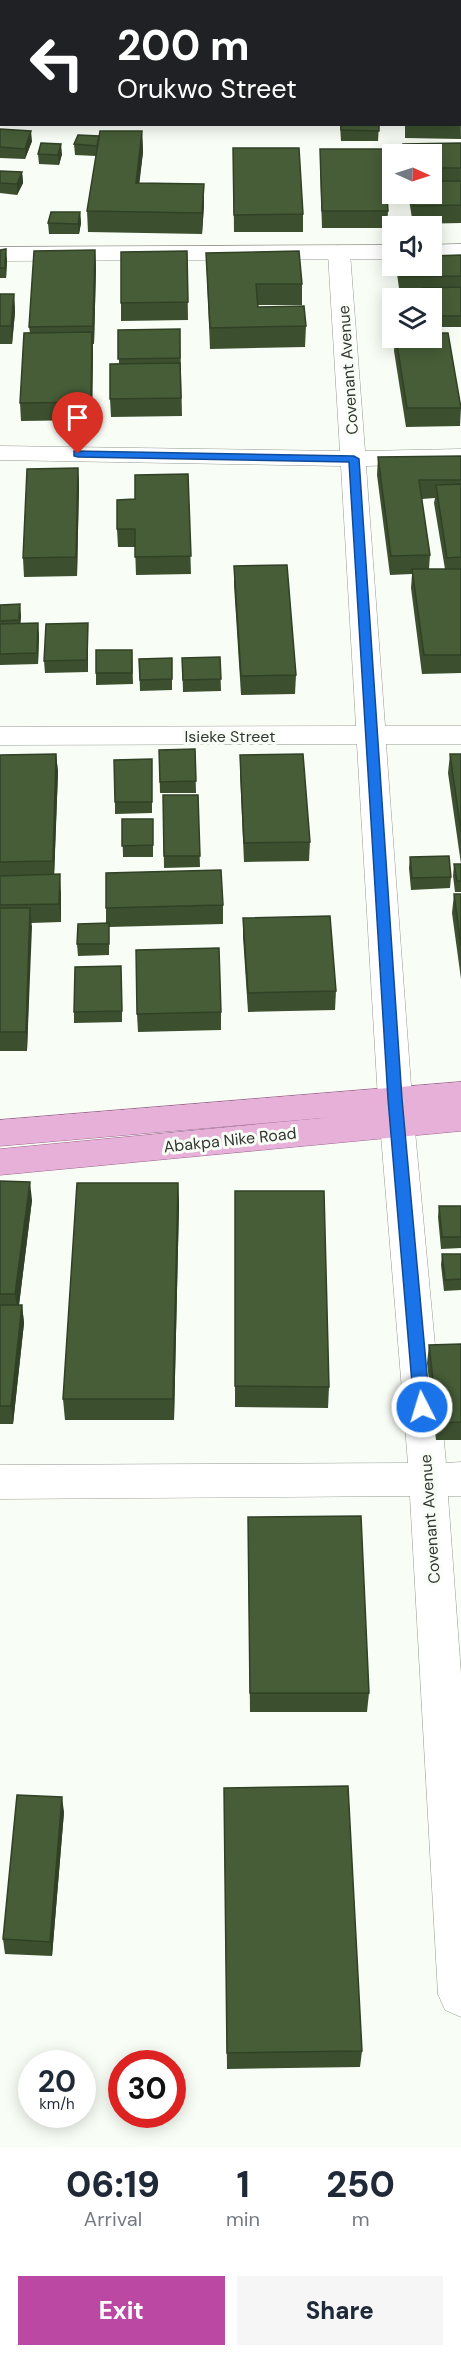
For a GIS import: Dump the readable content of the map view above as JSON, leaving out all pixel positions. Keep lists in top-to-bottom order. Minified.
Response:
{"streets":{"main road":["Abakpa Nike Road"],"street":["Covenant Avenue","Isieke Street"]},"crossings":[["Covenant Avenue","Isieke Street"],["Covenant Avenue","Abakpa Nike Road"]],"north":"right","page":{"turn":["200 m","Orukwo Street"],"speed":"20 km/h","limit":"30","eta":["06:19","Arrival","1","min","250","m"],"buttons":["Exit","Share"]}}
